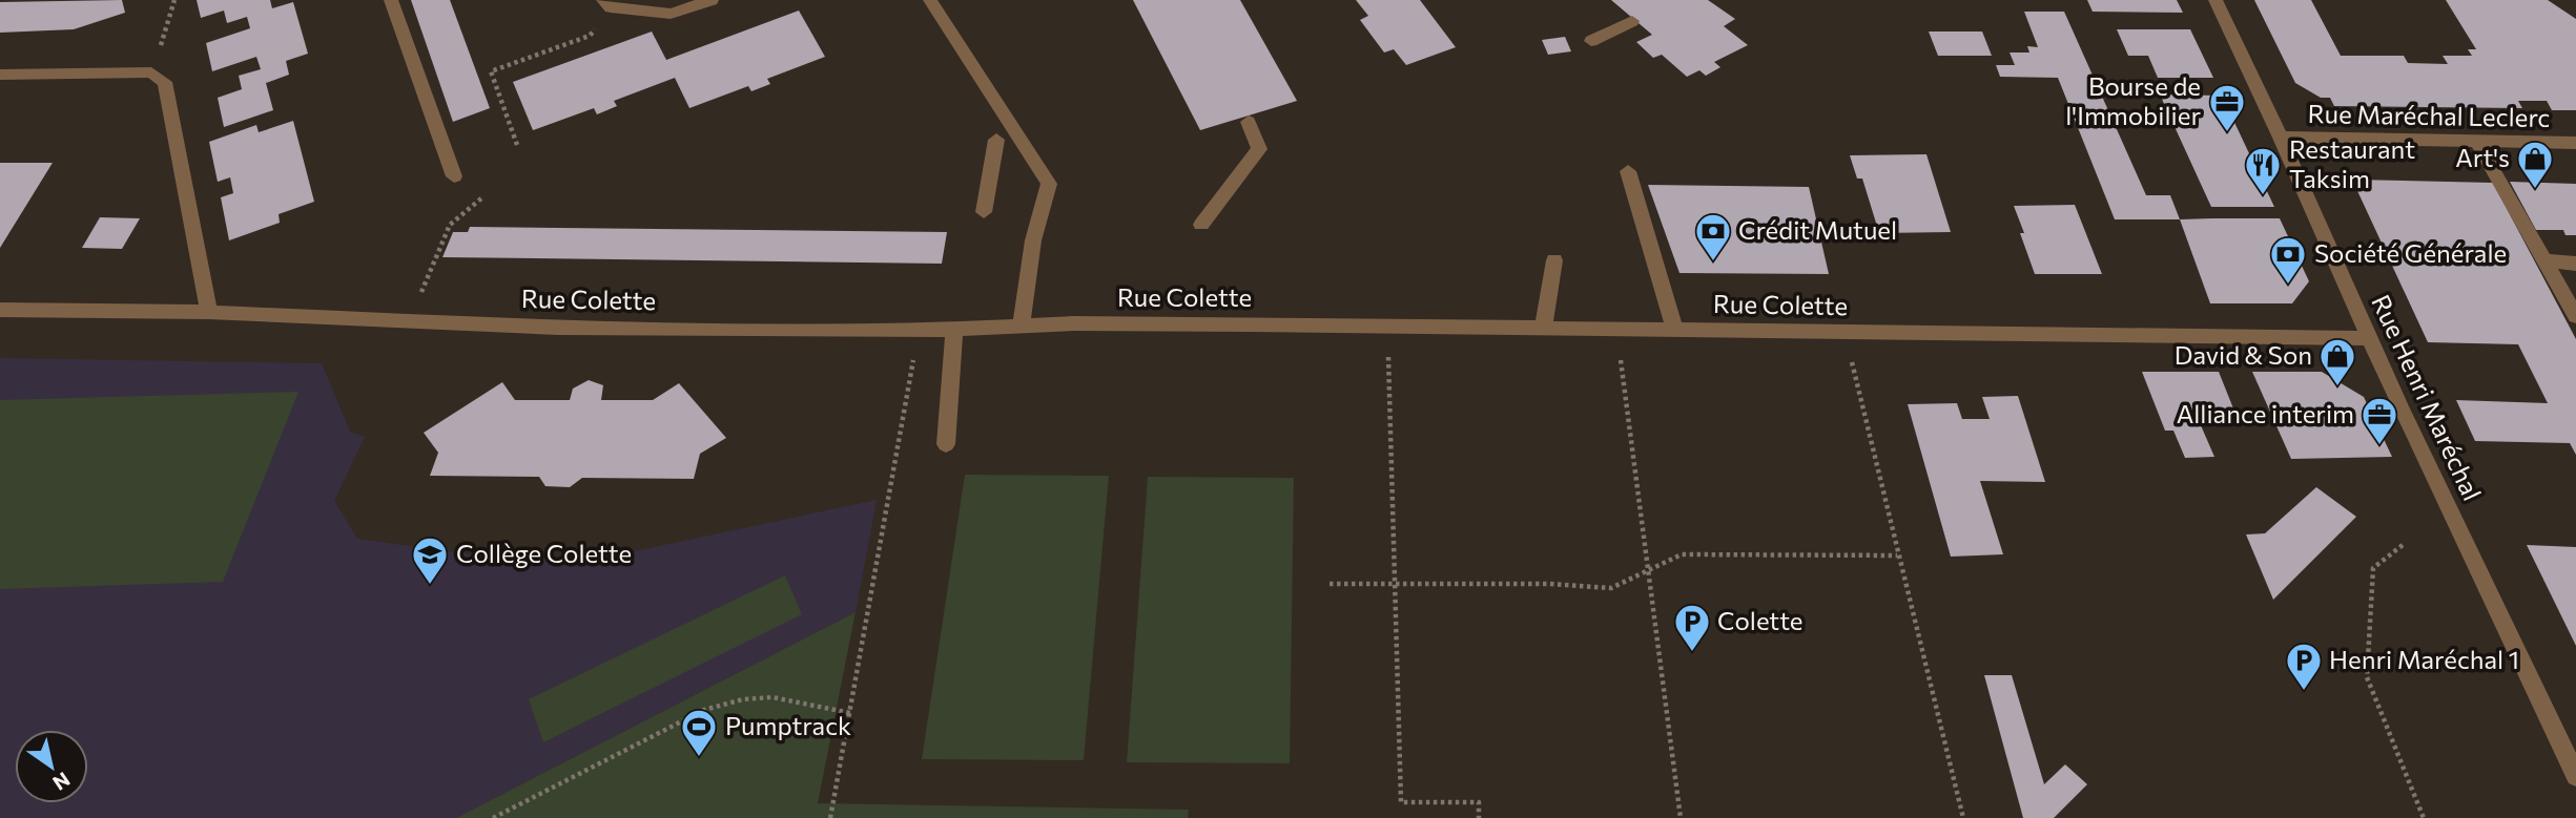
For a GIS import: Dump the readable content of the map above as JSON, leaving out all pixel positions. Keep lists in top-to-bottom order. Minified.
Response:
{"streets":{"street":["Rue Maréchal Leclerc","Rue Colette","Rue Henri Maréchal"]},"crossings":[["Rue Maréchal Leclerc","Rue Henri Maréchal"],["Rue Colette","Rue Henri Maréchal"]],"places":{"office":["Bourse de l'Immobilier","Alliance interim"],"shop":["Art's","David & Son"],"restaurant":["Restaurant Taksim"],"bank":["Crédit Mutuel","Société Générale"],"school or university":["Collège Colette"],"parking":["Colette","Henri Maréchal 1"],"sports":["Pumptrack"]},"north":"bottom right"}
